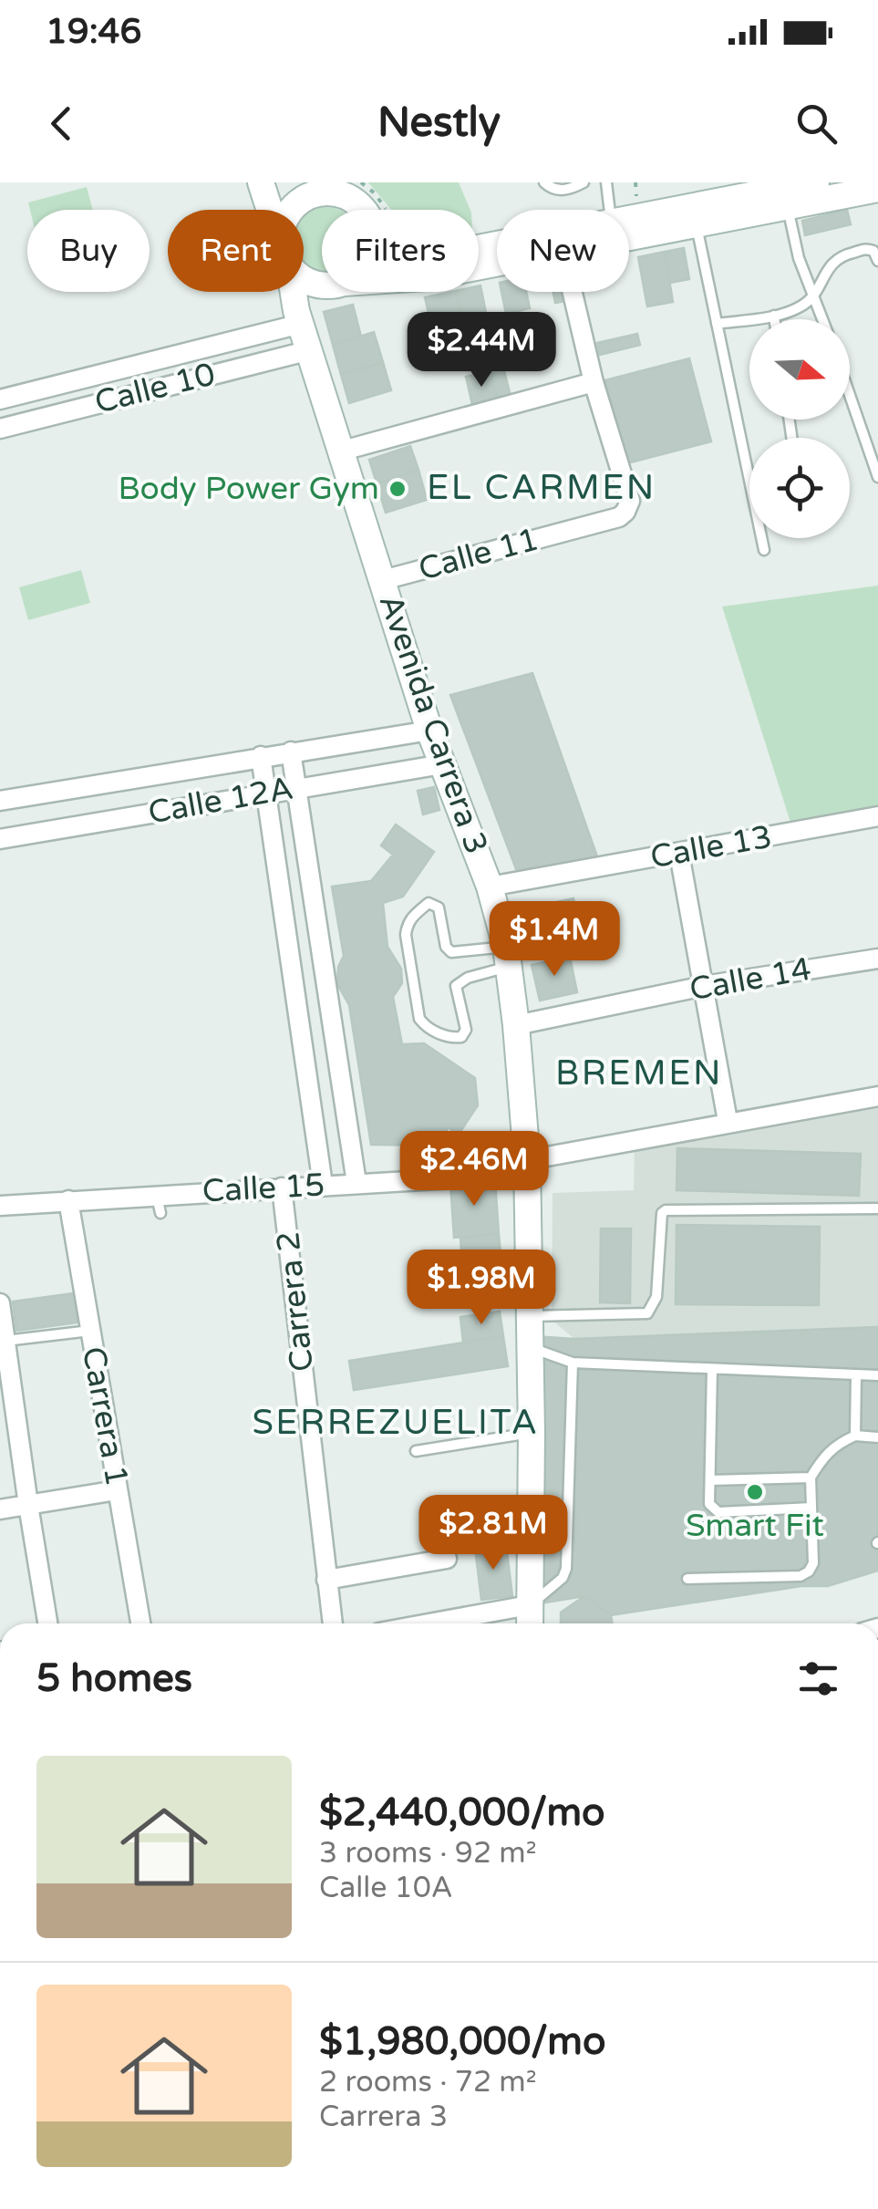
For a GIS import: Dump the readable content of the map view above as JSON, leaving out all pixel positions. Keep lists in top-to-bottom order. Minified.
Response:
{"streets":{"main road":["Avenida Carrera 3"],"street":["Calle 10","Calle 11","Calle 12A","Calle 13","Calle 14","Calle 15","Carrera 2","Carrera 1"]},"crossings":[["Calle 10","Avenida Carrera 3"],["Calle 11","Avenida Carrera 3"],["Avenida Carrera 3","Calle 12A"],["Avenida Carrera 3","Calle 13"],["Avenida Carrera 3","Calle 14"],["Avenida Carrera 3","Calle 15"],["Calle 12A","Carrera 2"],["Calle 15","Carrera 2"],["Calle 15","Carrera 1"]],"districts":["EL CARMEN","BREMEN","SERREZUELITA"],"places":["Body Power Gym","Smart Fit"],"north":"right","page":{"status":"19:46","header":"Nestly","chip":["Buy","Rent","Filters","New"],"price":["$2.44M","$1.4M","$2.46M","$1.98M","$2.81M"],"heading":"5 homes","list":[{"name":"$2,440,000/mo","note":"3 rooms · 92 m² · Calle 10A"},{"name":"$1,980,000/mo","note":"2 rooms · 72 m² · Carrera 3"}]}}
